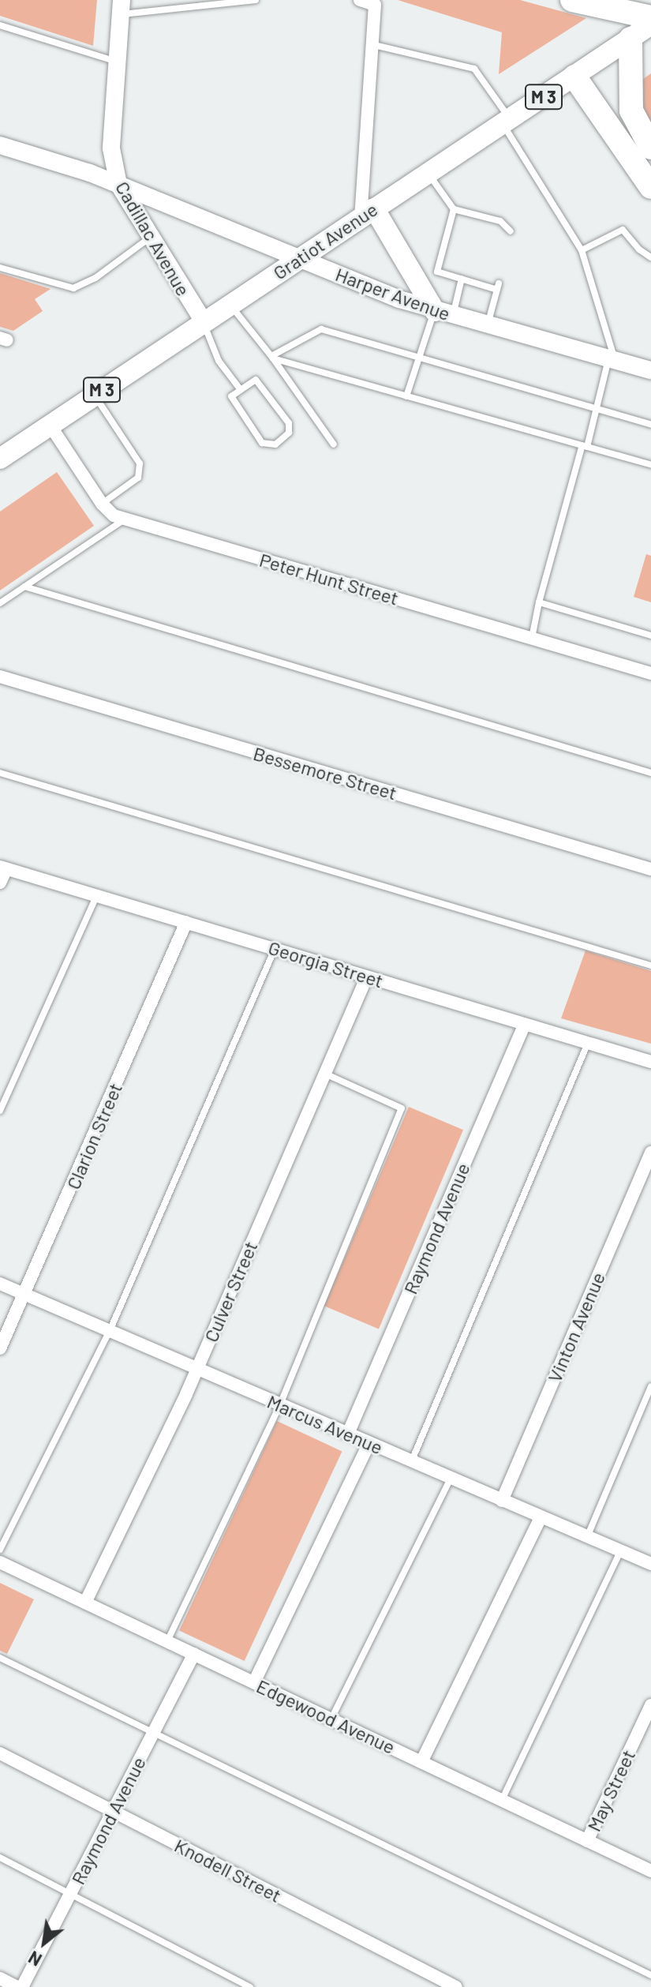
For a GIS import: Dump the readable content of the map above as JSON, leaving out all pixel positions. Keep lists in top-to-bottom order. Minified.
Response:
{"streets":{"main road":["M 3","Cadillac Avenue","Gratiot Avenue","Harper Avenue"],"street":["Peter Hunt Street","Bessemore Street","Georgia Street","Clarion Street","Raymond Avenue","Culver Street","Vinton Avenue","Marcus Avenue","Edgewood Avenue","May Street","Knodell Street"]},"crossings":[["Cadillac Avenue","Gratiot Avenue"],["Cadillac Avenue","Harper Avenue"],["Gratiot Avenue","Harper Avenue"],["Gratiot Avenue","Peter Hunt Street"],["Georgia Street","Clarion Street"],["Georgia Street","Raymond Avenue"],["Georgia Street","Culver Street"],["Clarion Street","Marcus Avenue"],["Raymond Avenue","Marcus Avenue"],["Raymond Avenue","Edgewood Avenue"],["Raymond Avenue","Knodell Street"],["Culver Street","Marcus Avenue"],["Culver Street","Edgewood Avenue"],["Vinton Avenue","Marcus Avenue"],["Edgewood Avenue","May Street"]],"north":"bottom left"}
